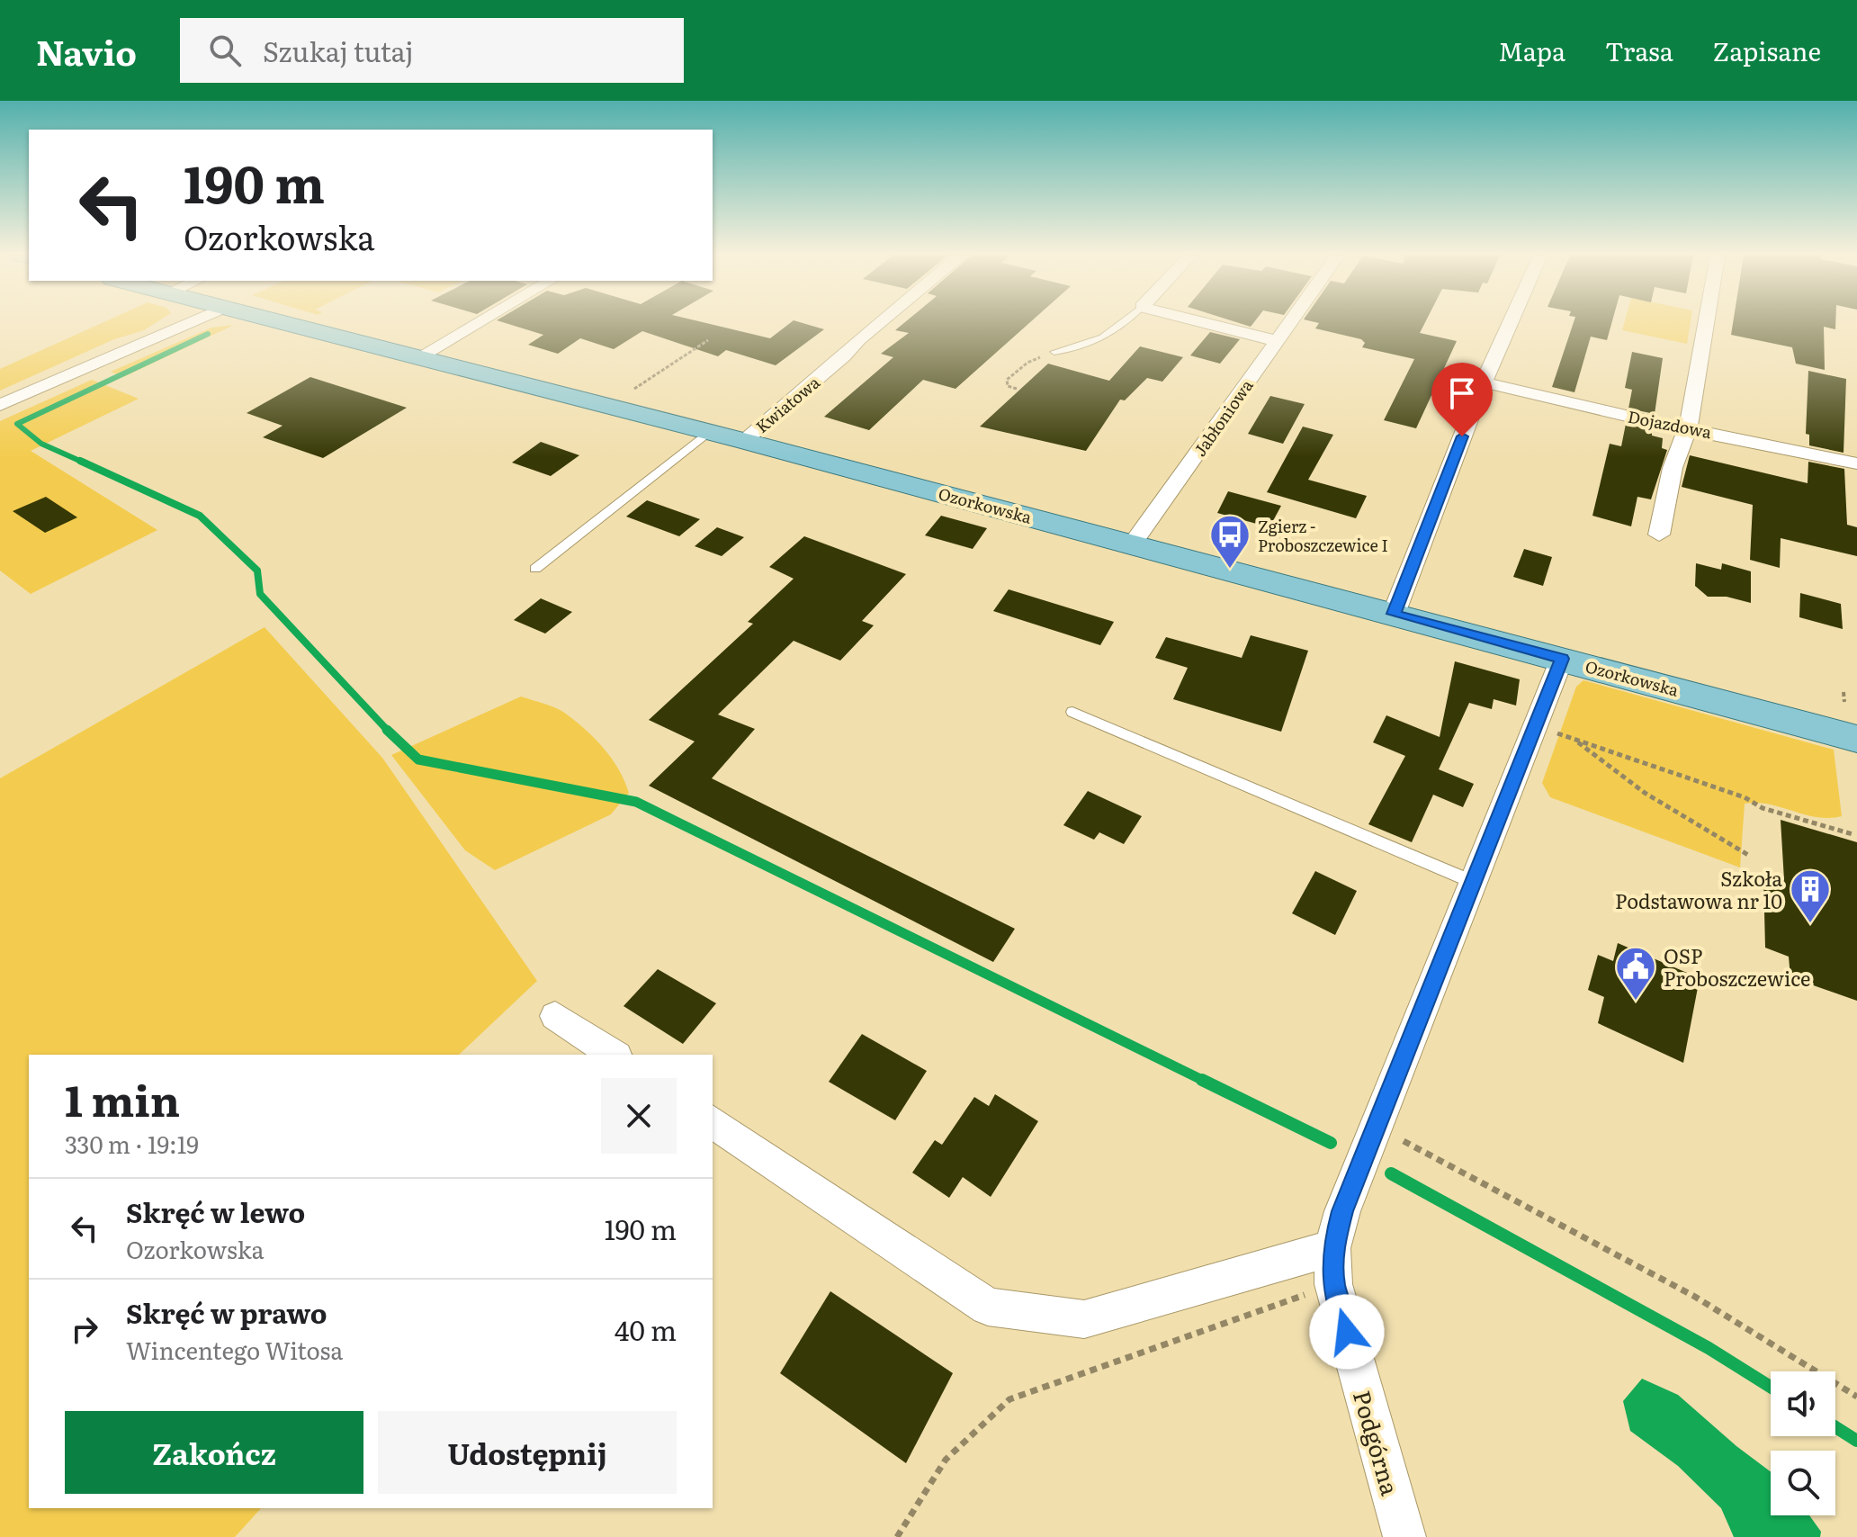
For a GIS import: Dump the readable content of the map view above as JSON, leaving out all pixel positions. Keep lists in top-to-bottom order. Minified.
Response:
{"streets":{"main road":["Ozorkowska"],"street":["Kwiatowa","Jabłoniowa","Dojazdowa","Podgórna"]},"crossings":[["Kwiatowa","Ozorkowska"],["Jabłoniowa","Ozorkowska"],["Ozorkowska","Podgórna"]],"places":{"bus stop":["Zgierz - Proboszczewice I"],"building":["Szkoła Podstawowa nr 10"],"public building":["OSP Proboszczewice"]},"page":{"header":"Navio","search":"Szukaj tutaj","nav":["Mapa","Trasa","Zapisane"],"turn":["190 m","Ozorkowska"],"heading":["1 min","330 m · 19:19"],"list":[{"name":"Skręć w lewo","note":"Ozorkowska","value":"190 m"},{"name":"Skręć w prawo","note":"Wincentego Witosa","value":"40 m"}],"buttons":["Zakończ","Udostępnij"]}}
